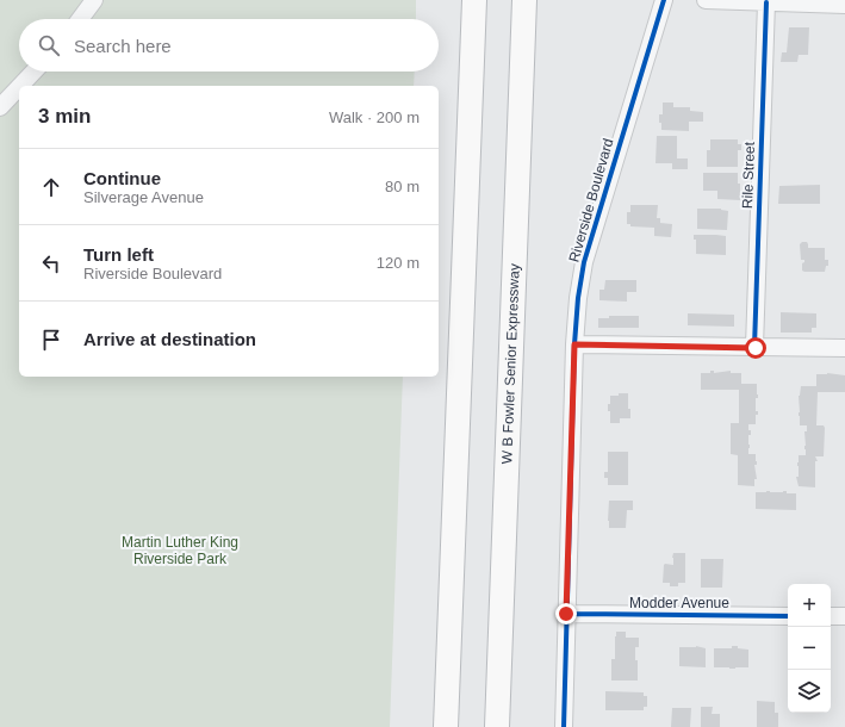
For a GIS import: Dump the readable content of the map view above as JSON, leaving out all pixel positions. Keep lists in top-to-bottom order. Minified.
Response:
{"streets":{"highway":["W B Fowler Senior Expressway"],"street":["Rile Street","Riverside Boulevard","Modder Avenue"]},"crossings":[["Riverside Boulevard","Modder Avenue"]],"parks":["Martin Luther King Riverside Park"],"page":{"search":"Search here","heading":["3 min","Walk · 200 m"],"list":[["Continue","Silverage Avenue","80 m"],["Turn left","Riverside Boulevard","120 m"],"Arrive at destination"],"map_buttons":["+","−"]}}
